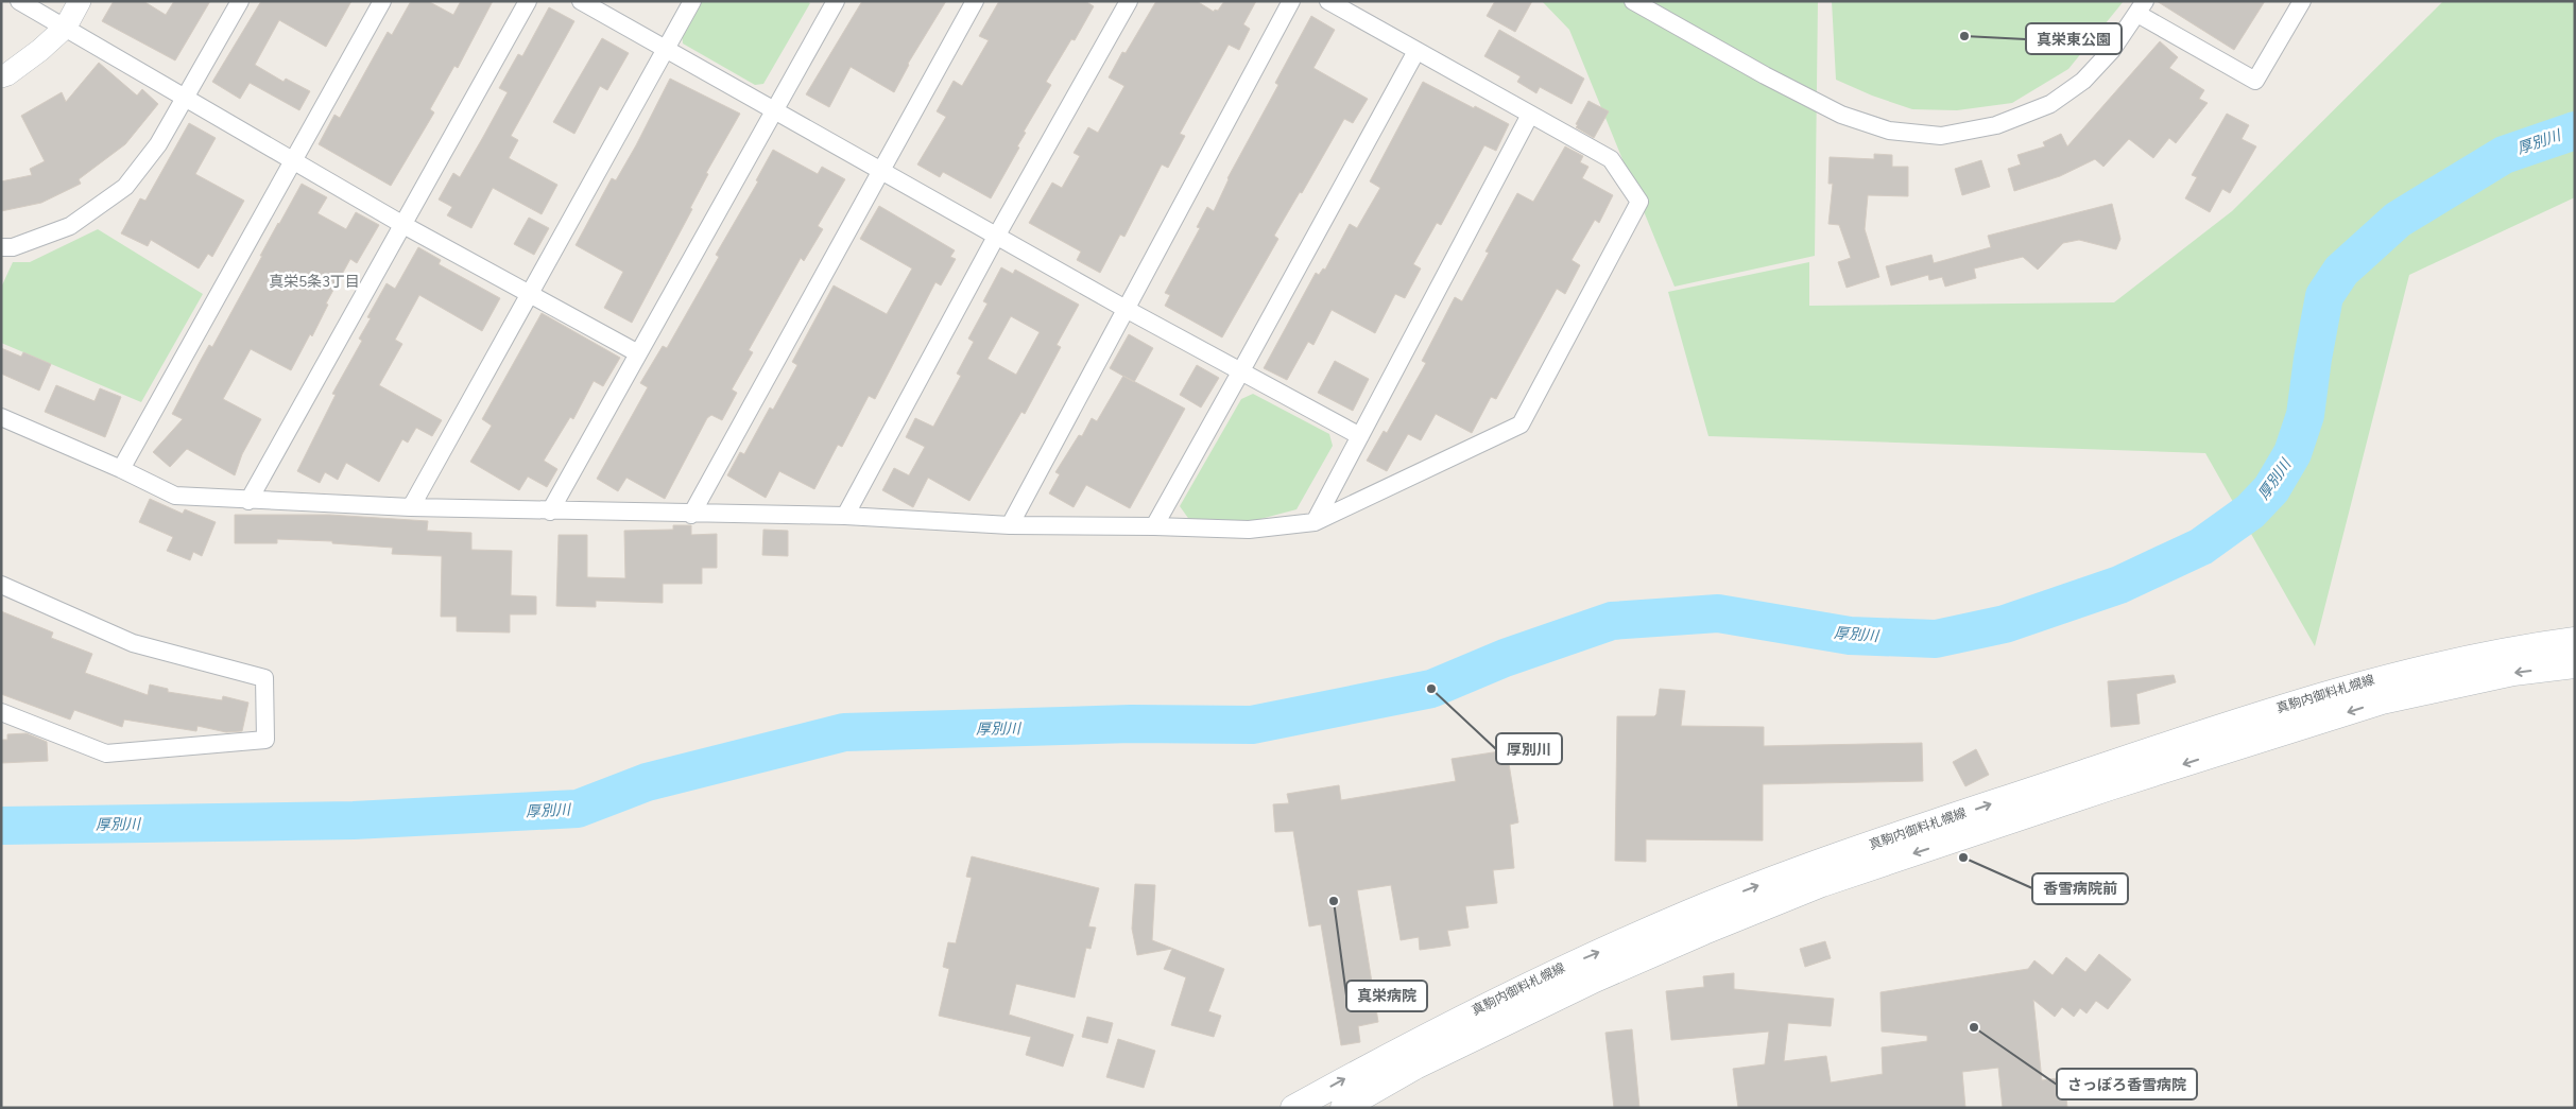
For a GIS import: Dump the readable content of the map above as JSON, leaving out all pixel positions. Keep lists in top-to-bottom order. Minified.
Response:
{"streets":{"main road":["真駒内御料札幌線"]},"districts":["真栄5条3丁目"],"water":["厚別川"],"places":["真栄東公園","厚別川","香雪病院前","真栄病院","さっぽろ香雪病院"]}
